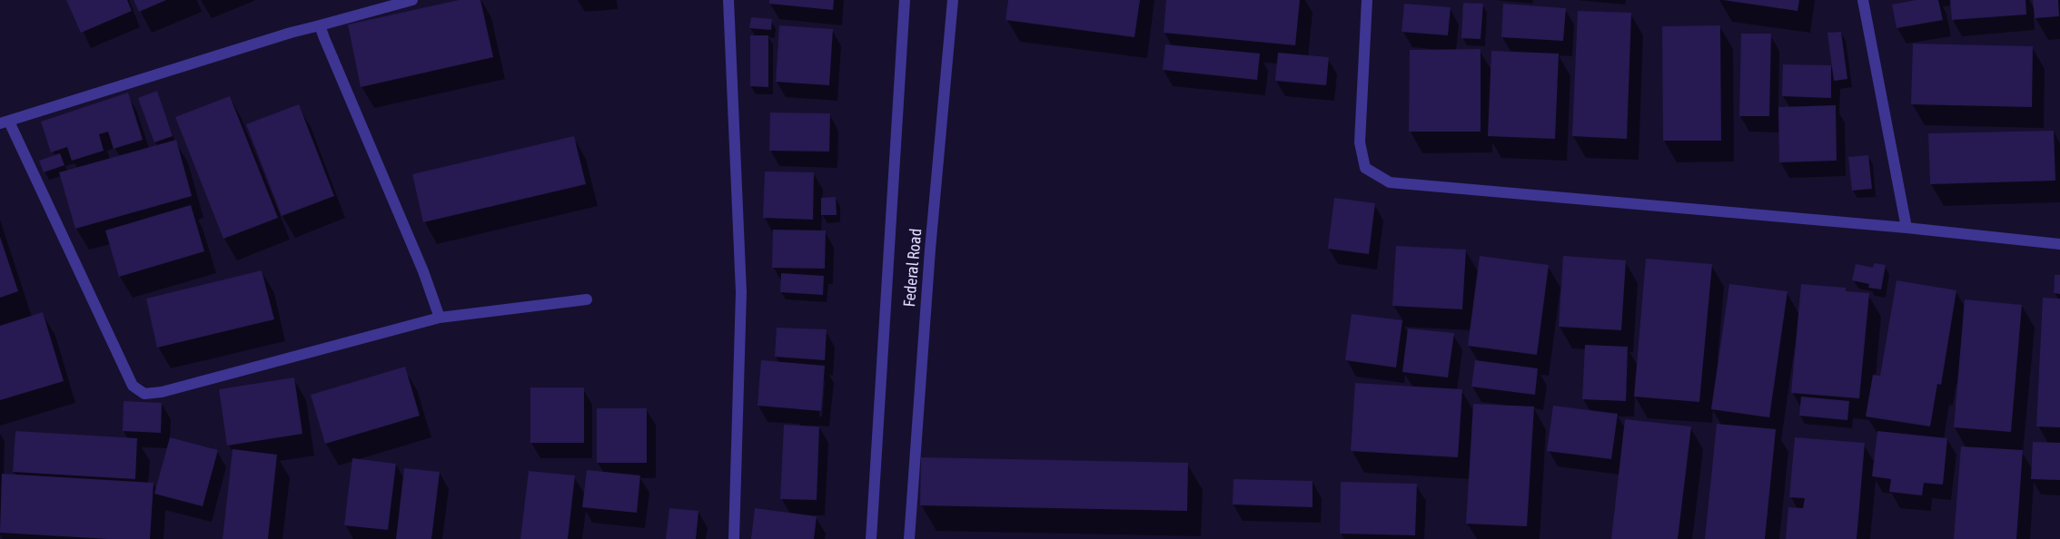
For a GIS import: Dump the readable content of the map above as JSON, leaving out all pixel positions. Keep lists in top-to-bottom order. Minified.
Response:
{"streets":{"street":["Federal Road"]}}
